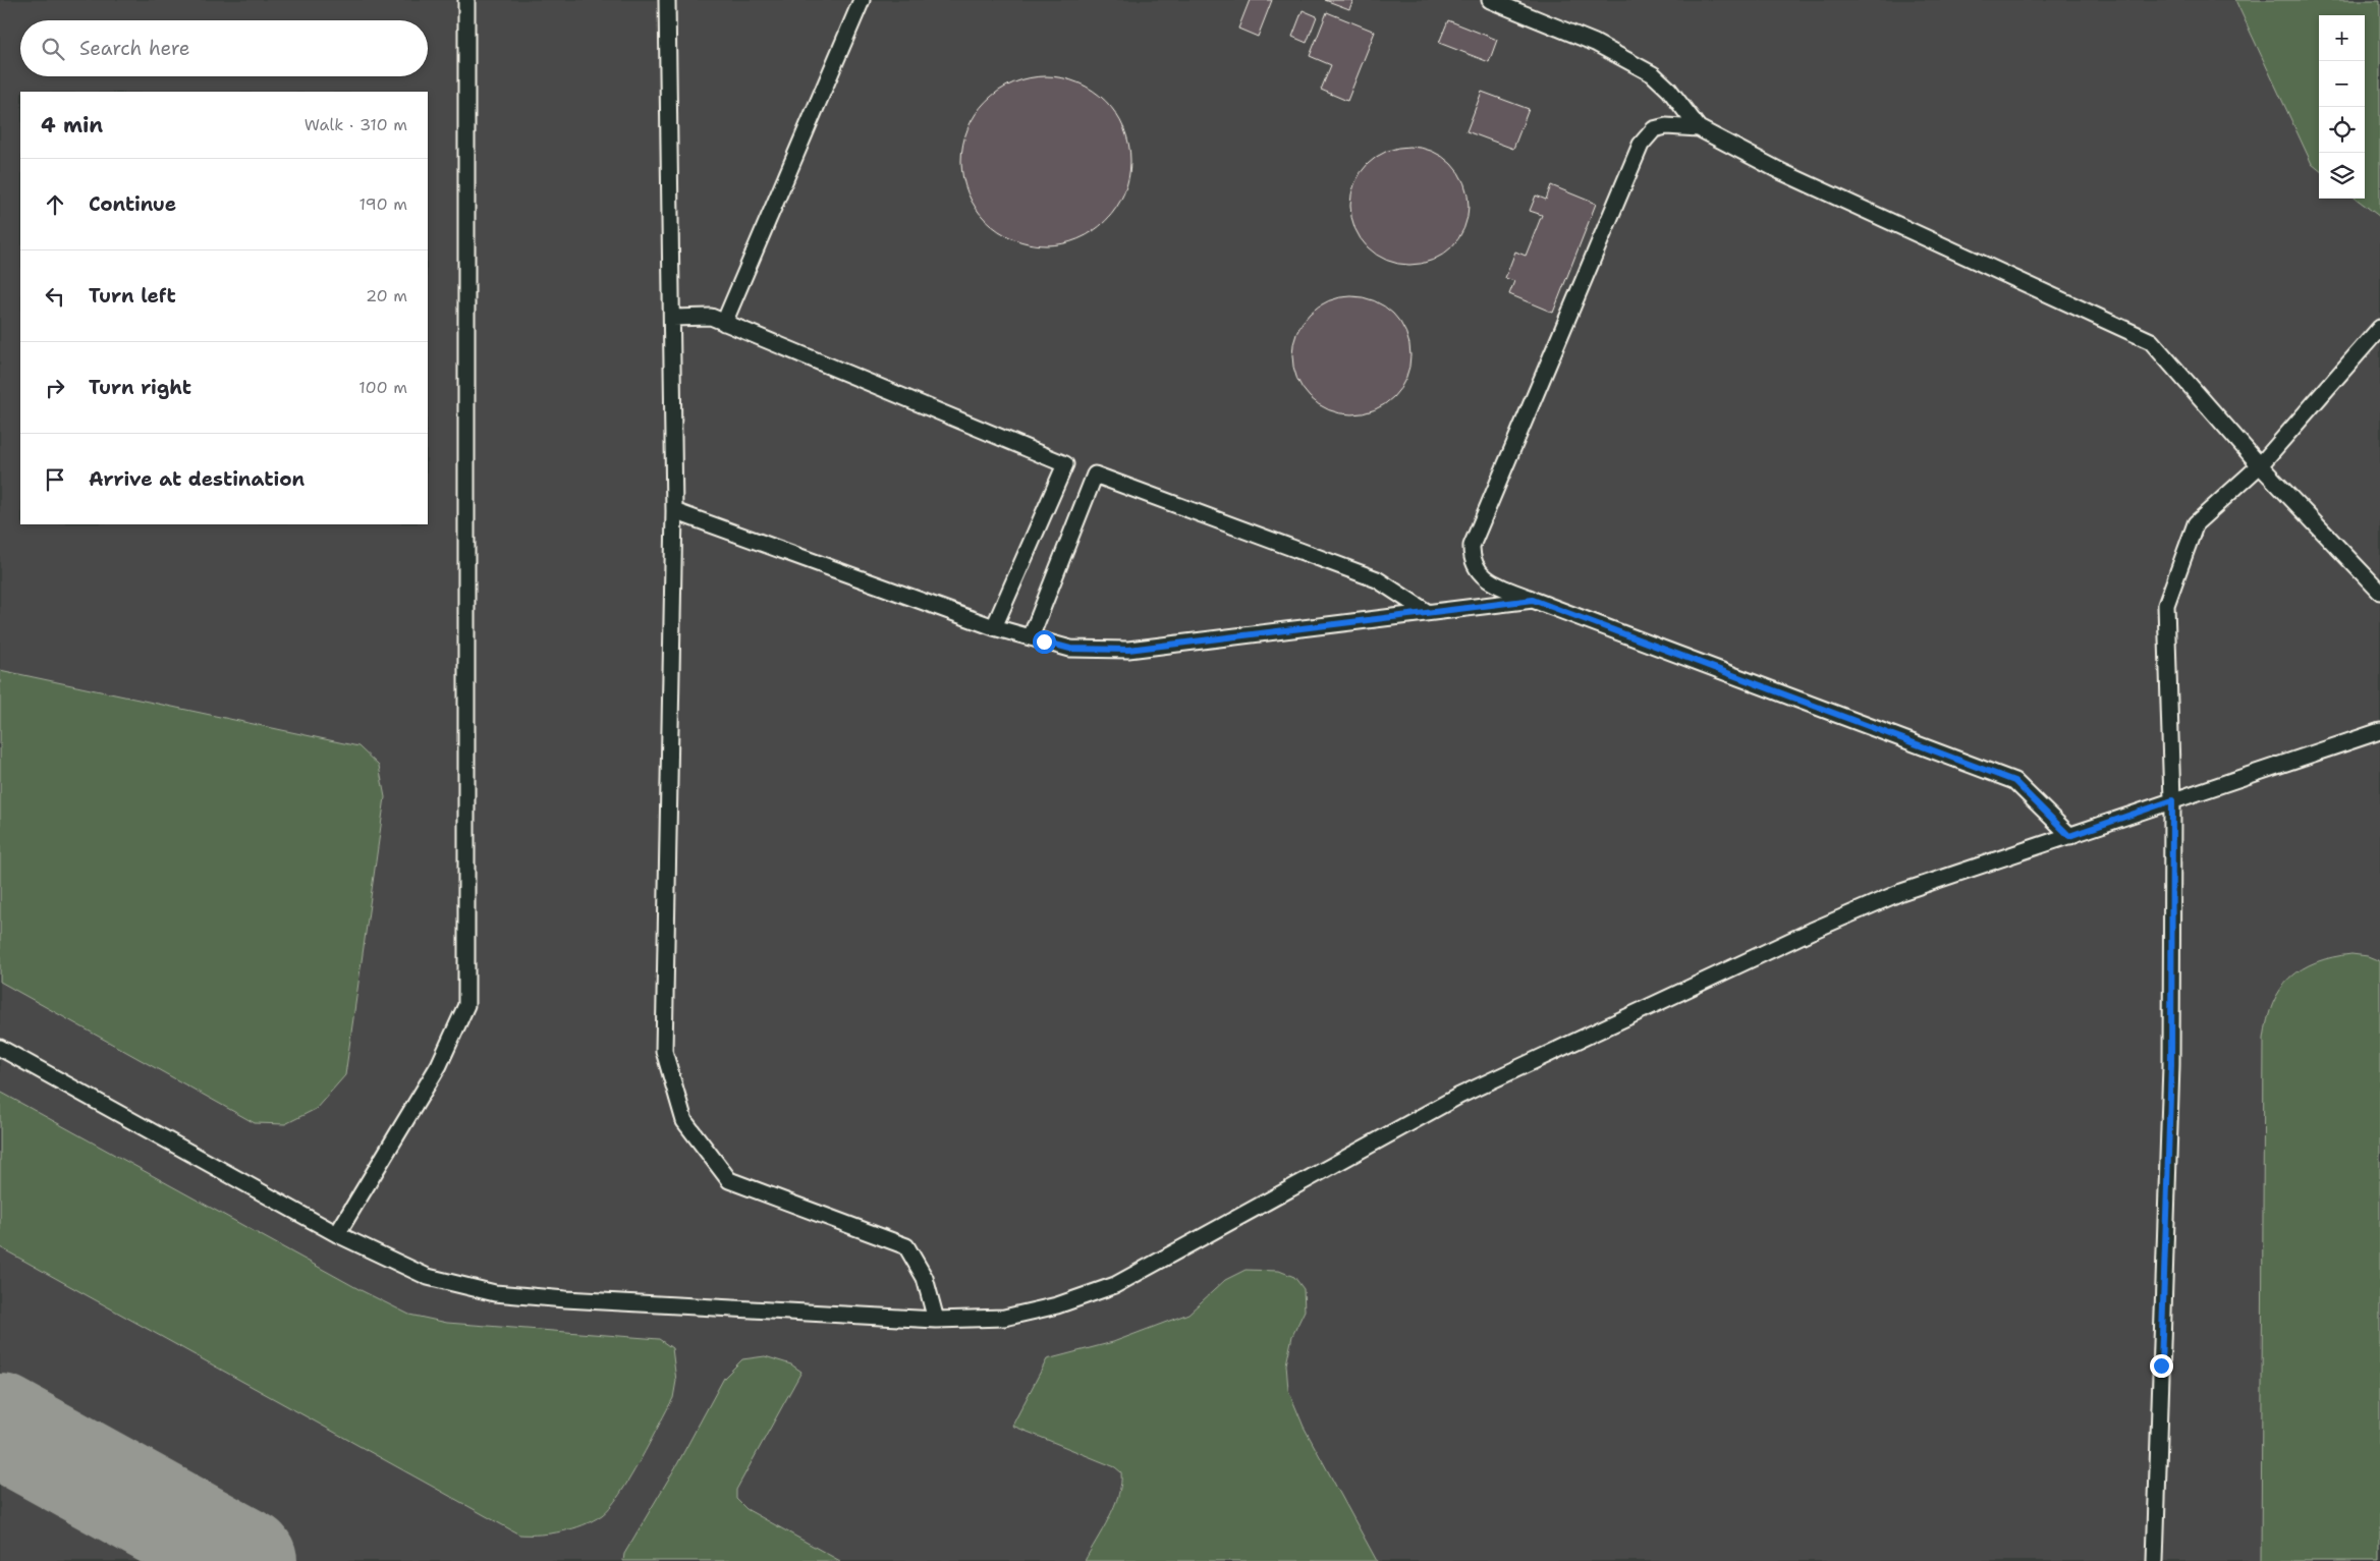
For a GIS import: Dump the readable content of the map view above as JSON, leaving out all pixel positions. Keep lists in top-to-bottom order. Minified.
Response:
{"page":{"map_buttons":["+","−"],"search":"Search here","heading":["4 min","Walk · 310 m"],"list":[["Continue","190 m"],["Turn left","20 m"],["Turn right","100 m"],"Arrive at destination"]}}
